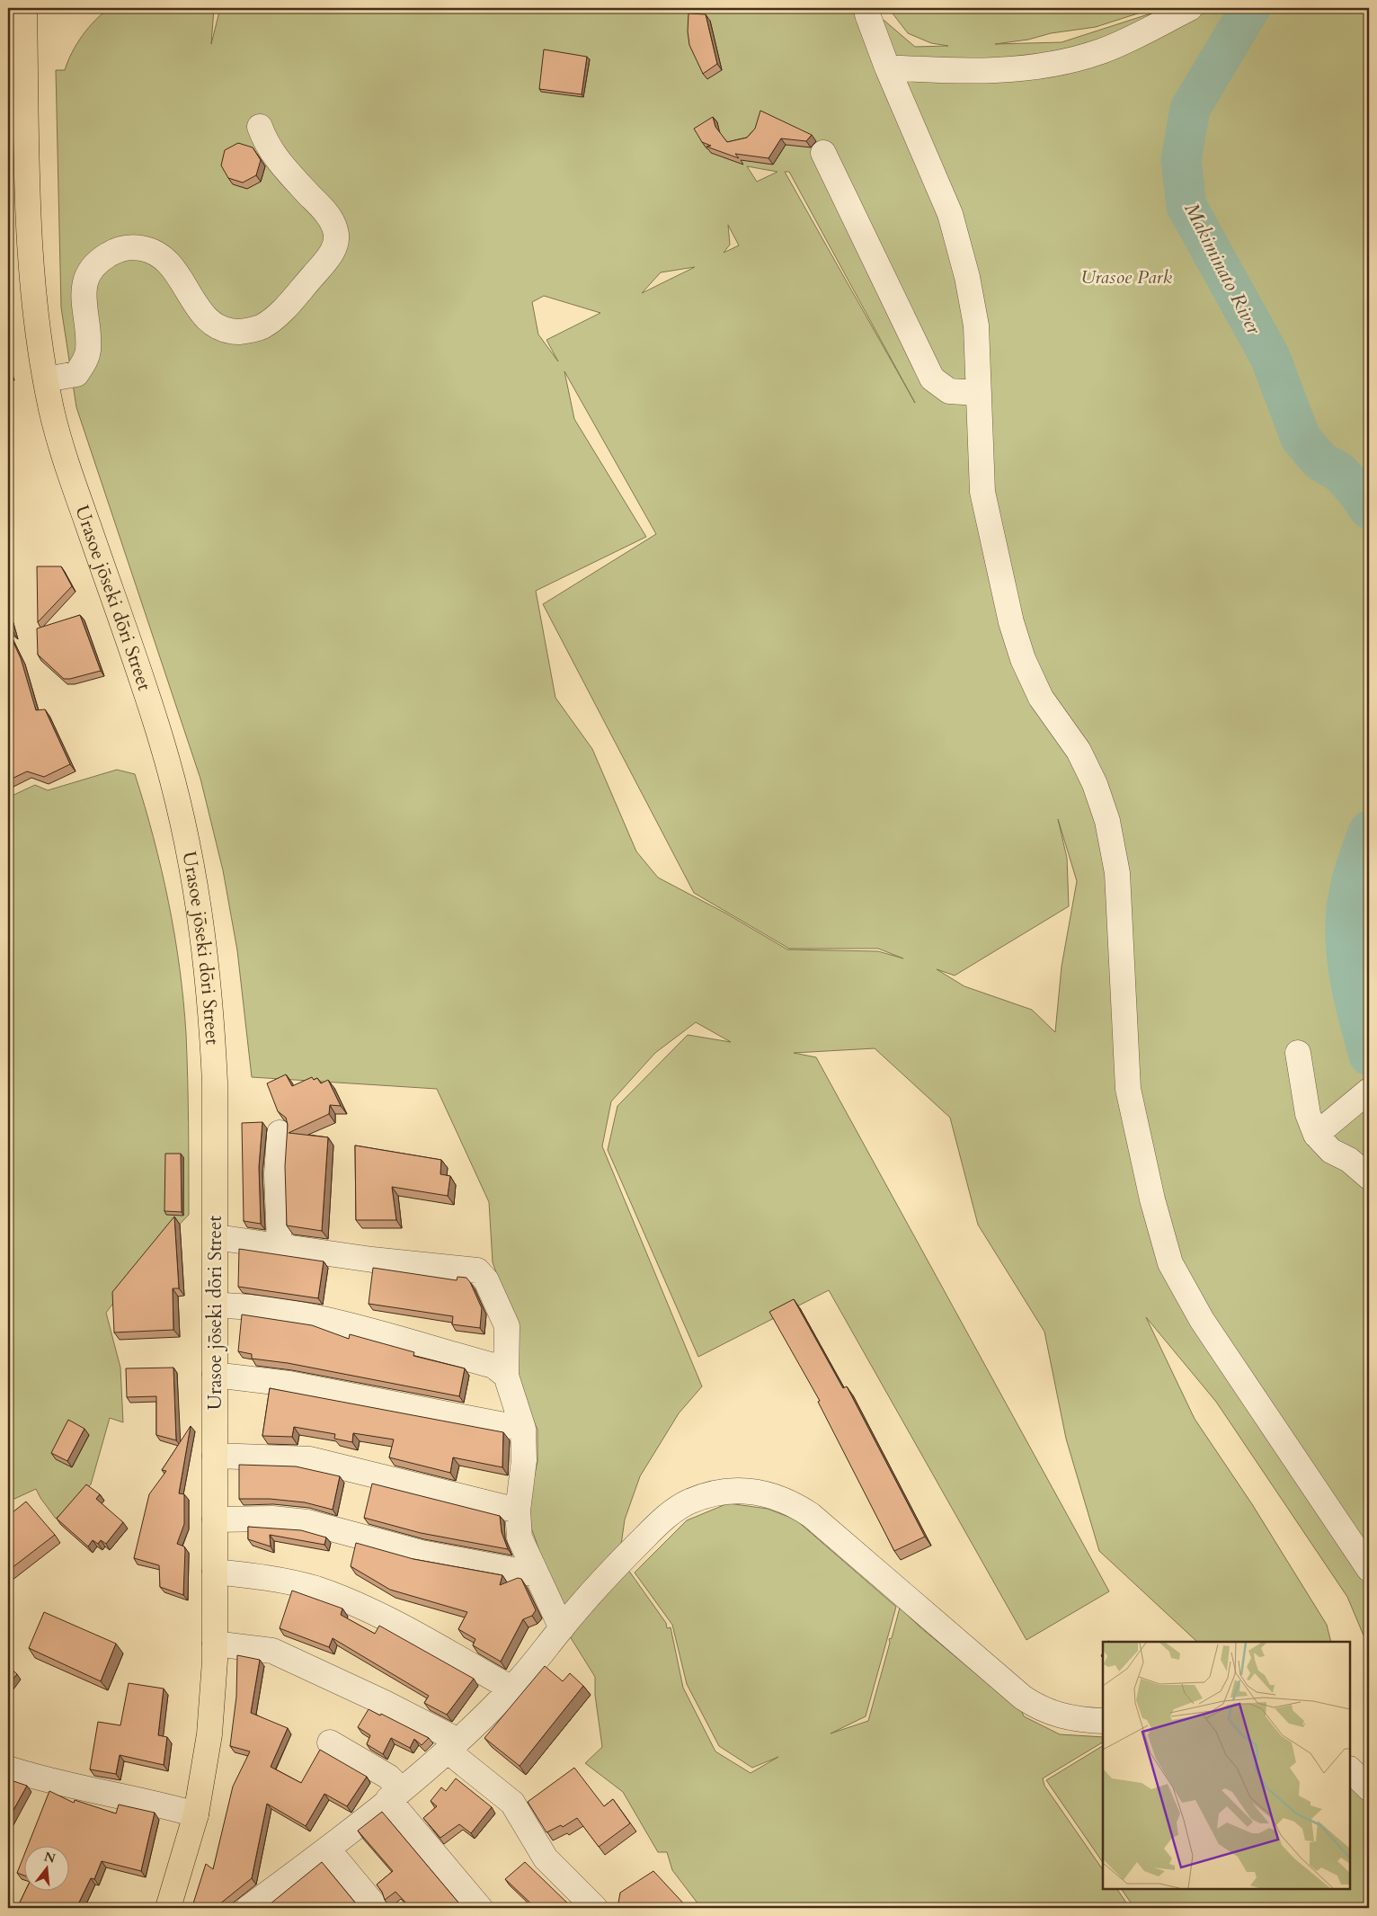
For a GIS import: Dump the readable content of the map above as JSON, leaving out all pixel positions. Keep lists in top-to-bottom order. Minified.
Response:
{"streets":{"main road":["Urasoe jōseki dōri Street"]},"water":["Makiminato River"],"parks":["Urasoe Park"],"north":"top"}
